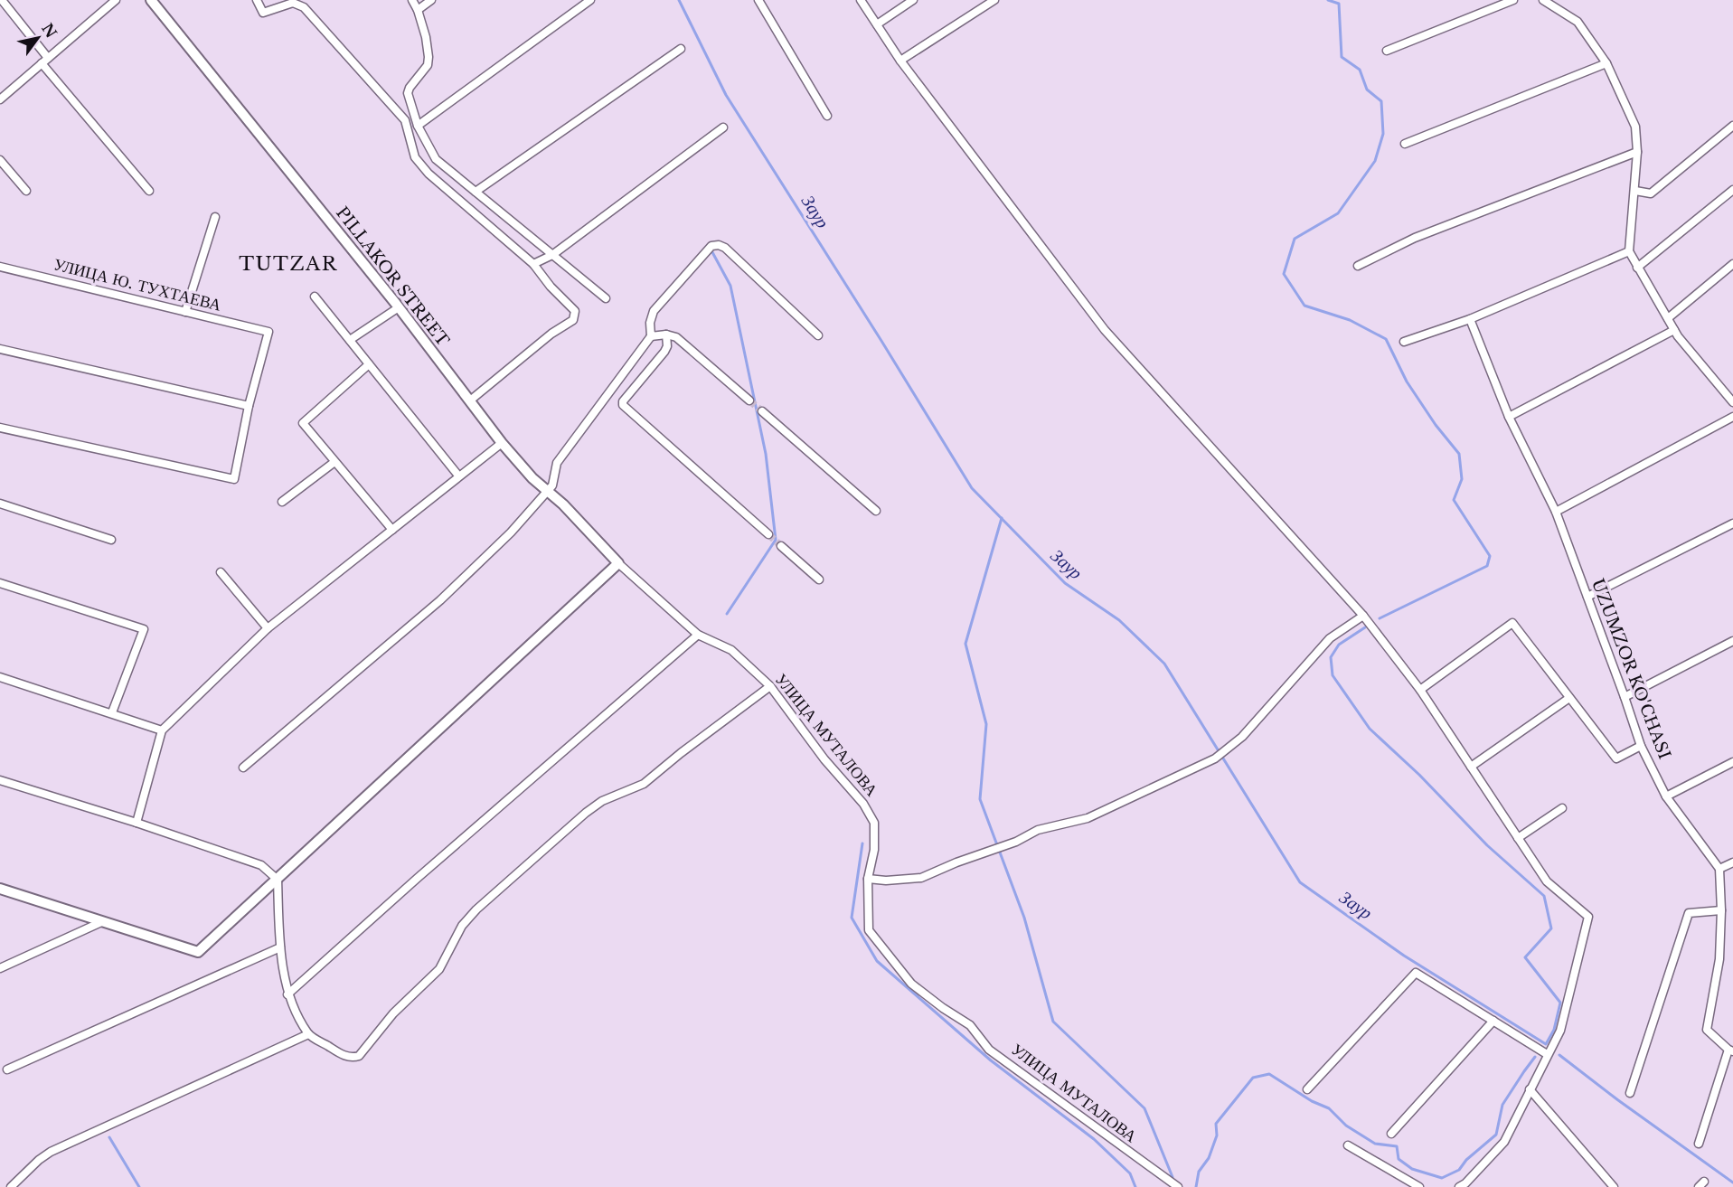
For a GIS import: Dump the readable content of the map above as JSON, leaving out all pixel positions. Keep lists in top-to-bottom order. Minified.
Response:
{"streets":{"street":["PILLAKOR STREET","УЛИЦА Ю. ТУХТАЕВА","UZUMZOR KO'CHASI","УЛИЦА МУТАЛОВА"]},"crossings":[["PILLAKOR STREET","УЛИЦА МУТАЛОВА"]],"districts":["TUTZAR"],"water":["Заур"],"north":"top right"}
